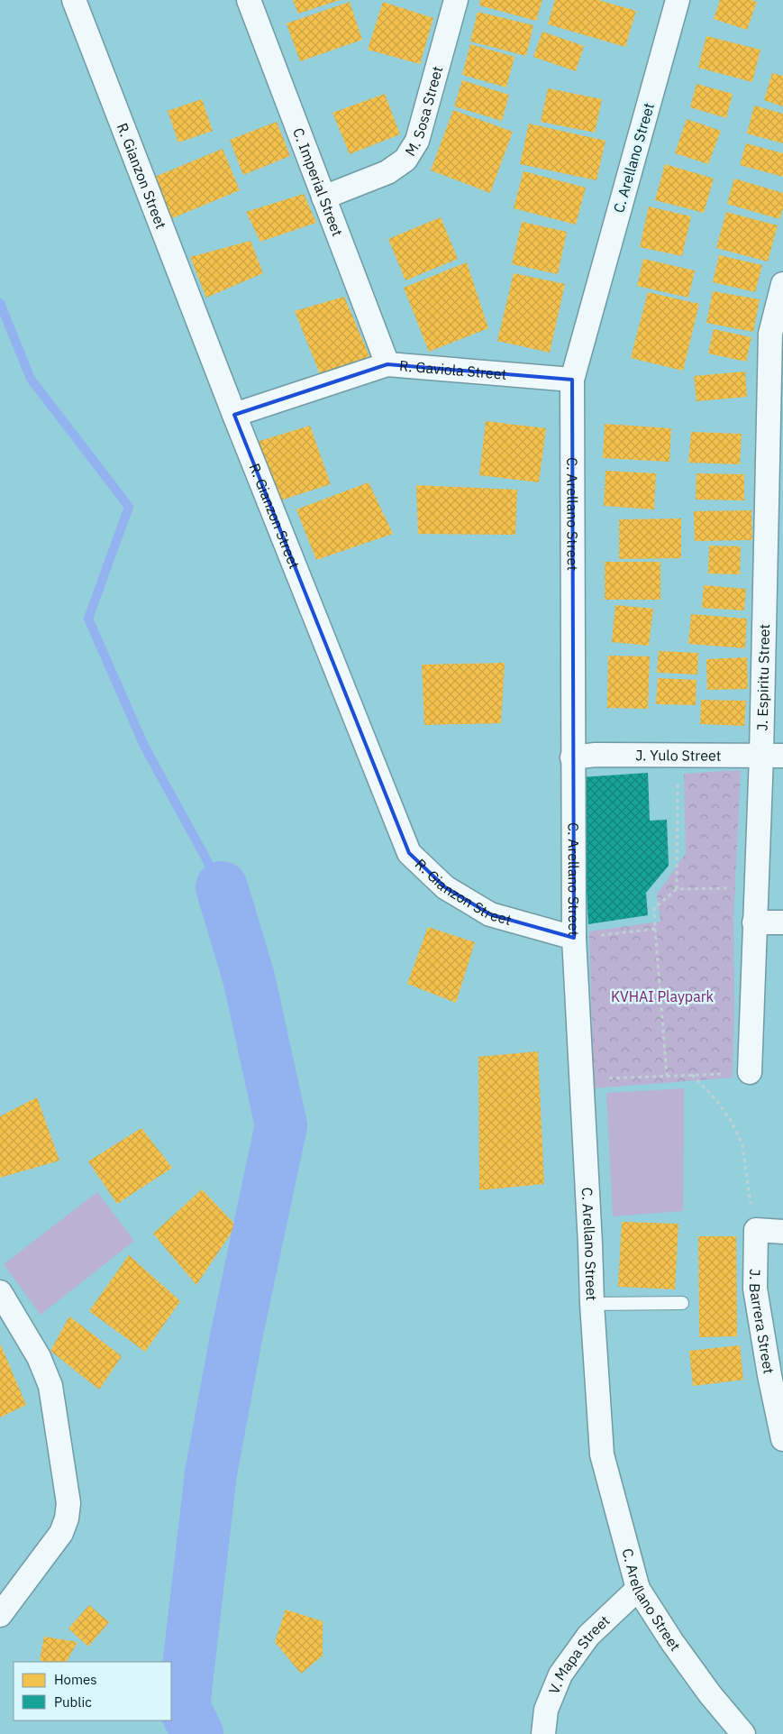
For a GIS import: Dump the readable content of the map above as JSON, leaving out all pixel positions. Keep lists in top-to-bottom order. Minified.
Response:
{"streets":{"street":["M. Sosa Street","C. Arellano Street","R. Gianzon Street","C. Imperial Street","R. Gaviola Street","J. Espiritu Street","J. Yulo Street","J. Barrera Street","V. Mapa Street"]},"crossings":[["M. Sosa Street","C. Imperial Street"],["C. Arellano Street","R. Gianzon Street"],["C. Arellano Street","R. Gaviola Street"],["C. Arellano Street","J. Yulo Street"],["C. Arellano Street","V. Mapa Street"],["R. Gianzon Street","R. Gaviola Street"],["C. Imperial Street","R. Gaviola Street"],["J. Espiritu Street","J. Yulo Street"]],"parks":["KVHAI Playpark"],"legend":["Homes","Public"]}
